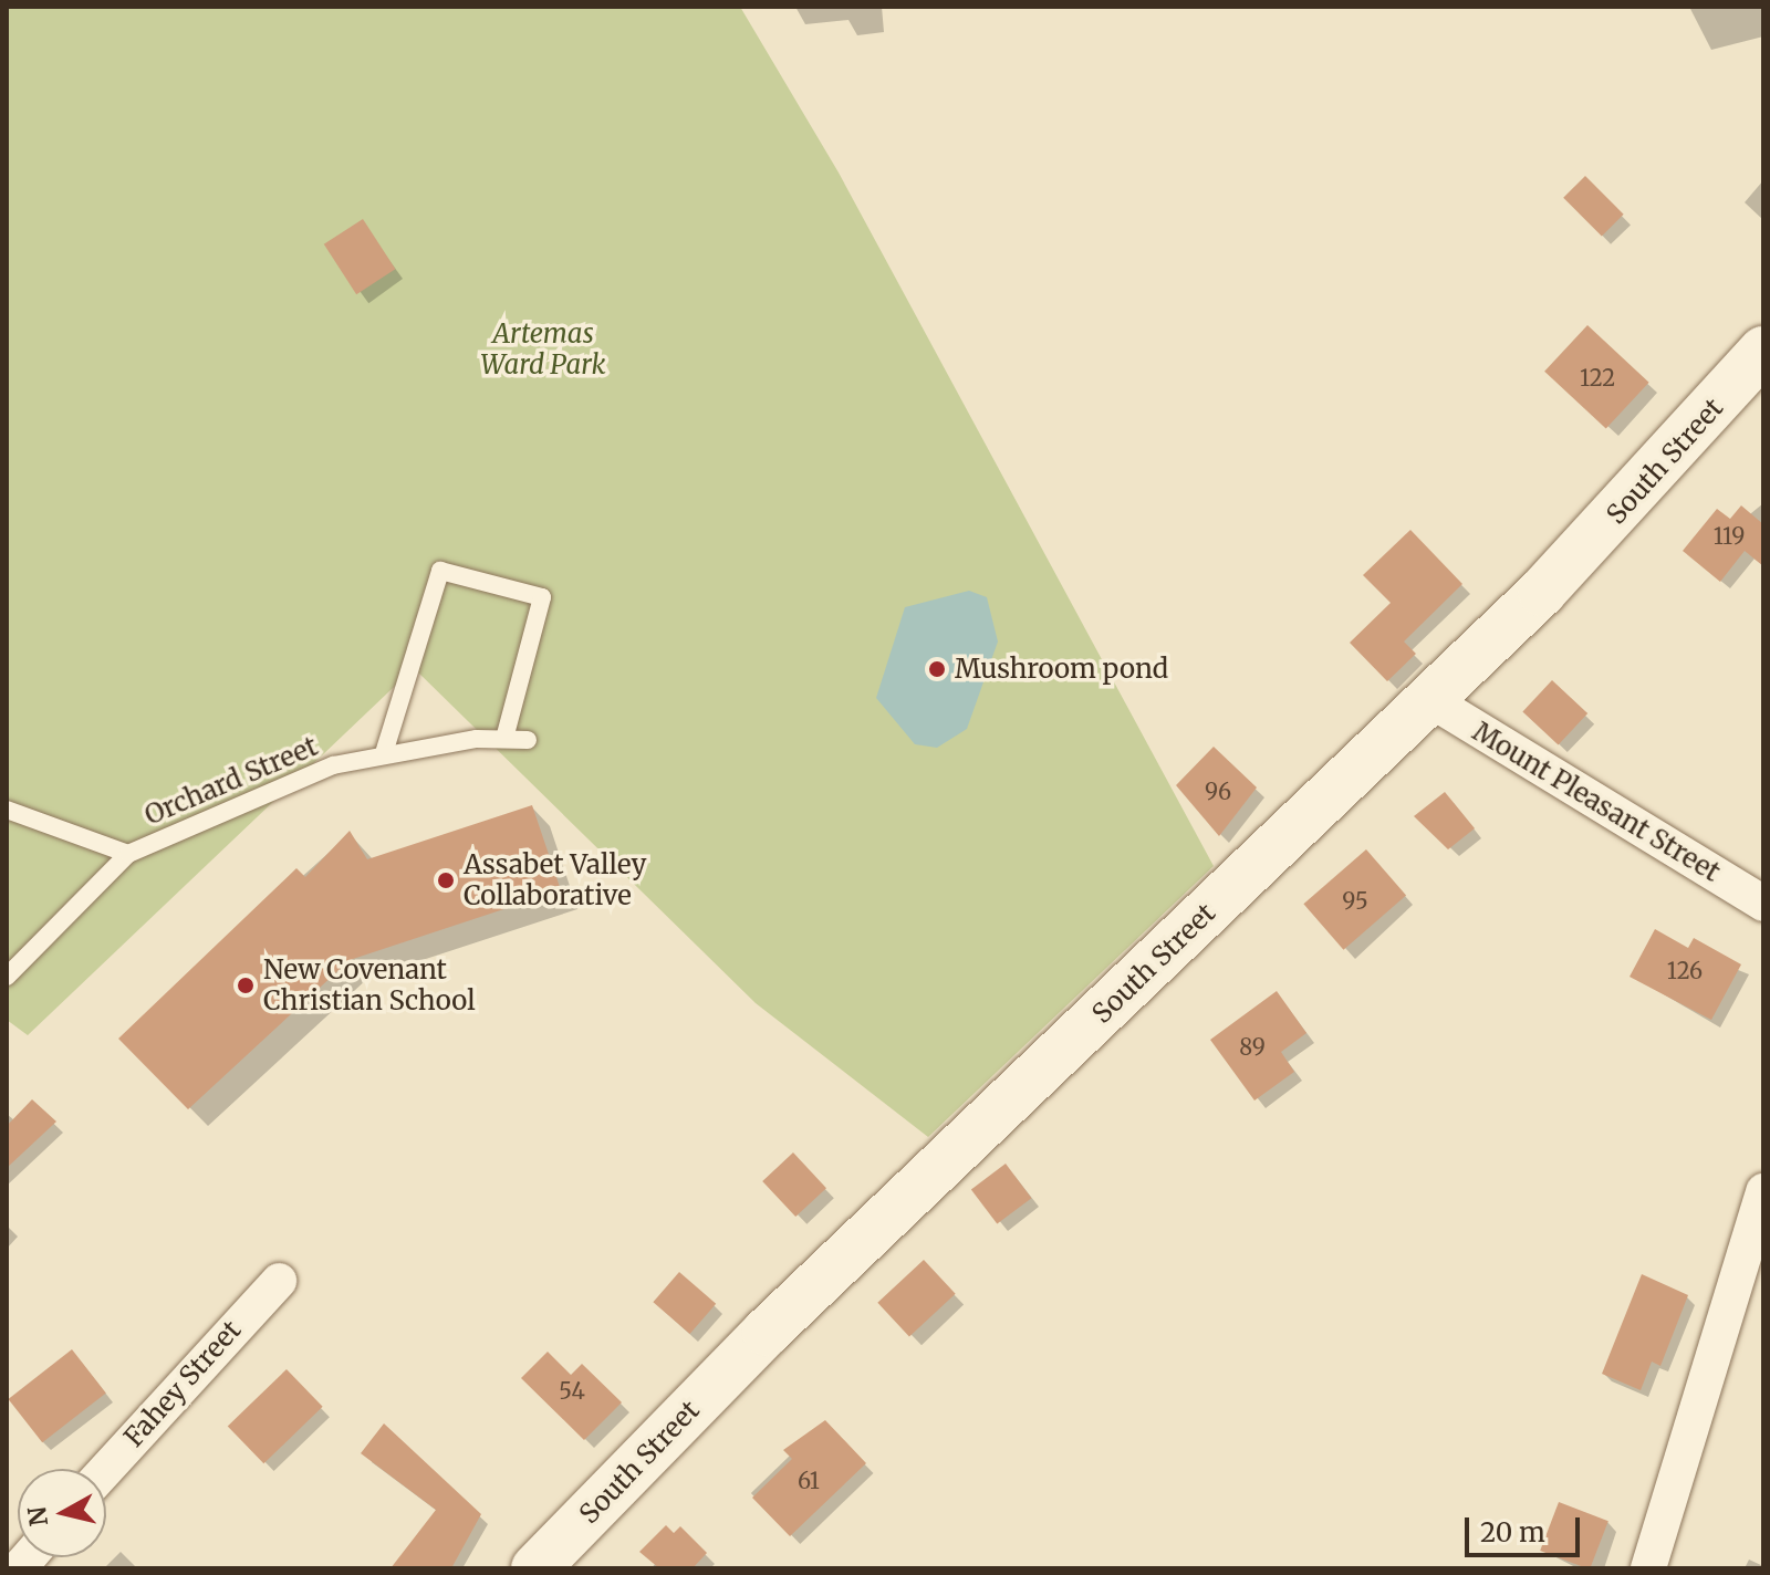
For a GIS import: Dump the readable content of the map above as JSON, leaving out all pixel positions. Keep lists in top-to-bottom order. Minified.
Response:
{"streets":{"main road":["South Street"],"street":["Mount Pleasant Street","Fahey Street"],"lane":["Orchard Street"]},"crossings":[["South Street","Mount Pleasant Street"]],"parks":["Artemas Ward Park"],"places":["Mushroom pond","Assabet Valley Collaborative","New Covenant Christian School"],"house_numbers":["122","119","96","95","126","89","54","61"],"scale_bar":"20 m","north":"left"}
